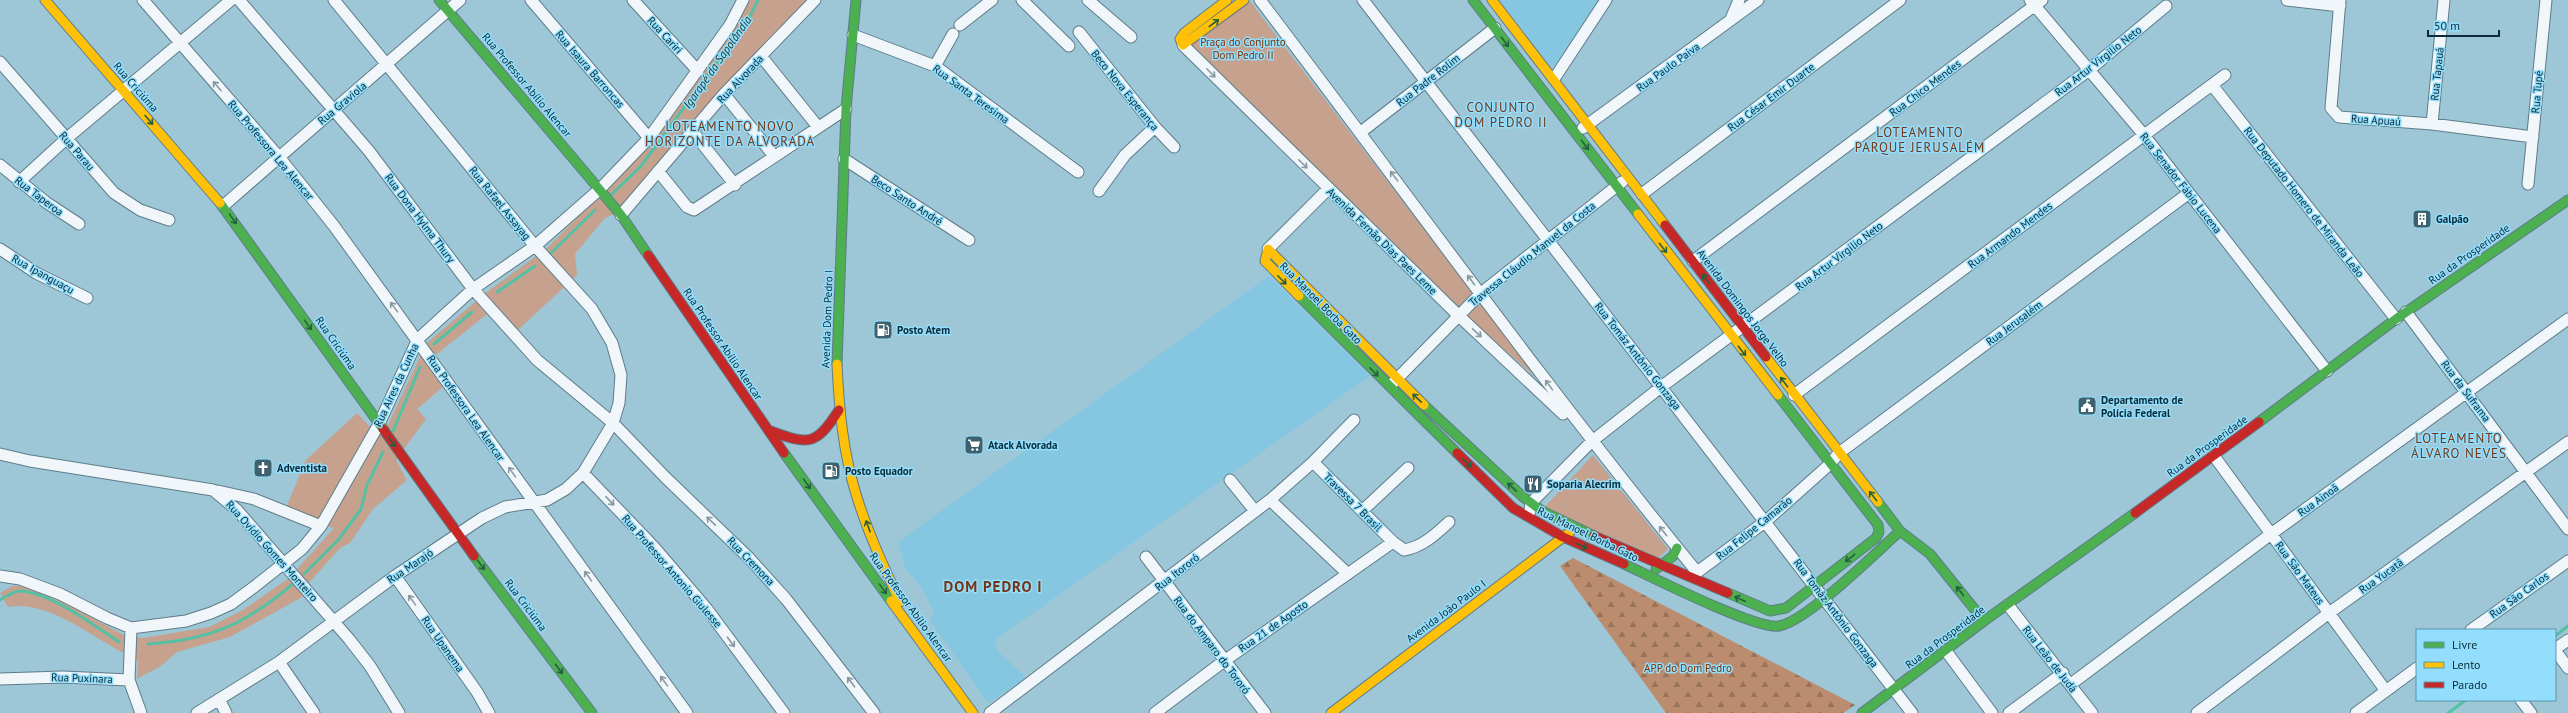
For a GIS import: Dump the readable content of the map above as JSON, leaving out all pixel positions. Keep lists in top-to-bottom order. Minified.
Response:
{"streets":{"street":["Rua Cariri","Rua Artur Virgilio Neto","Rua Paulo Paiva","Rua Isaura Barroncas","Rua Tapauá","Rua Alvorada","Rua Padre Rolim","Rua Professor Abílio Alencar","Rua Criciúma","Rua Chico Mendes","Beco Nova Esperança","Rua Tupé","Rua Santa Teresima","Rua César Emir Duarte","Rua Graviola","Rua Apuaú","Rua Professora Lea Alencar","Rua Parau","Rua Senador Fábio Lucena","Rua Taperoa","Beco Santo André","Rua Deputado Homero de Miranda Leão","Rua Rafael Assayag","Rua Dona Hylma Thury","Rua Armando Mendes","Avenida Fernão Dias Paes Leme","Travessa Cláudio Manuel da Costa","Rua da Prosperidade","Rua Ipanguaçu","Rua Manoel Borba Gato","Avenida Domingos Jorge Velho","Avenida Dom Pedro I","Rua Jerusalém","Rua Tomáz Antônio Gonzaga","Rua Aires da Cunha","Rua da Suframa","Rua Ainoã","Travessa 7 Brasil","Rua Felipe Camarão","Rua Ovídio Gomes Monteiro","Rua Cremona","Rua Marajó","Rua Professor Antonio Giulesse","Rua Itororó","Rua São Mateus","Rua Yucatã","Rua São Carlos","Avenida João Paulo I","Rua 21 de Agosto","Rua Upanema","Rua do Amparo do Tororó","Rua Leão de Judá","Rua Puxinara"]},"crossings":[["Rua Cariri","Rua Aires da Cunha"],["Rua Artur Virgilio Neto","Rua Senador Fábio Lucena"],["Rua Artur Virgilio Neto","Avenida Fernão Dias Paes Leme"],["Rua Artur Virgilio Neto","Rua Manoel Borba Gato"],["Rua Artur Virgilio Neto","Avenida Domingos Jorge Velho"],["Rua Artur Virgilio Neto","Rua Tomáz Antônio Gonzaga"],["Rua Paulo Paiva","Avenida Domingos Jorge Velho"],["Rua Isaura Barroncas","Rua Aires da Cunha"],["Rua Tapauá","Rua Apuaú"],["Rua Alvorada","Rua Professor Abílio Alencar"],["Rua Padre Rolim","Avenida Fernão Dias Paes Leme"],["Rua Padre Rolim","Rua Tomáz Antônio Gonzaga"],["Rua Professor Abílio Alencar","Rua Graviola"],["Rua Professor Abílio Alencar","Avenida Dom Pedro I"],["Rua Professor Abílio Alencar","Rua Aires da Cunha"],["Rua Criciúma","Rua Graviola"],["Rua Criciúma","Rua Aires da Cunha"],["Rua Criciúma","Rua Marajó"],["Rua Chico Mendes","Rua Senador Fábio Lucena"],["Rua Chico Mendes","Avenida Domingos Jorge Velho"],["Rua Tupé","Rua Apuaú"],["Rua Santa Teresima","Avenida Dom Pedro I"],["Rua César Emir Duarte","Avenida Domingos Jorge Velho"],["Rua Graviola","Rua Professora Lea Alencar"],["Rua Graviola","Rua Rafael Assayag"],["Rua Graviola","Rua Dona Hylma Thury"],["Rua Professora Lea Alencar","Rua Aires da Cunha"],["Rua Professora Lea Alencar","Rua Marajó"],["Rua Senador Fábio Lucena","Rua Armando Mendes"],["Rua Senador Fábio Lucena","Rua da Prosperidade"],["Rua Senador Fábio Lucena","Rua Jerusalém"],["Beco Santo André","Avenida Dom Pedro I"],["Rua Deputado Homero de Miranda Leão","Rua Armando Mendes"],["Rua Deputado Homero de Miranda Leão","Rua da Prosperidade"],["Rua Rafael Assayag","Rua Dona Hylma Thury"],["Rua Rafael Assayag","Rua Aires da Cunha"],["Rua Rafael Assayag","Rua Cremona"],["Rua Rafael Assayag","Rua Marajó"],["Rua Dona Hylma Thury","Rua Aires da Cunha"],["Rua Dona Hylma Thury","Rua Cremona"],["Rua Dona Hylma Thury","Rua Marajó"],["Rua Armando Mendes","Avenida Domingos Jorge Velho"],["Avenida Fernão Dias Paes Leme","Travessa Cláudio Manuel da Costa"],["Avenida Fernão Dias Paes Leme","Rua Manoel Borba Gato"],["Avenida Fernão Dias Paes Leme","Rua Felipe Camarão"],["Travessa Cláudio Manuel da Costa","Rua Manoel Borba Gato"],["Travessa Cláudio Manuel da Costa","Avenida Domingos Jorge Velho"],["Travessa Cláudio Manuel da Costa","Rua Tomáz Antônio Gonzaga"],["Rua da Prosperidade","Avenida Domingos Jorge Velho"],["Rua da Prosperidade","Rua Tomáz Antônio Gonzaga"],["Rua da Prosperidade","Rua da Suframa"],["Rua da Prosperidade","Rua São Mateus"],["Rua da Prosperidade","Rua Leão de Judá"],["Rua Manoel Borba Gato","Avenida Domingos Jorge Velho"],["Rua Manoel Borba Gato","Rua Jerusalém"],["Rua Manoel Borba Gato","Rua Tomáz Antônio Gonzaga"],["Rua Manoel Borba Gato","Rua Felipe Camarão"],["Rua Manoel Borba Gato","Avenida João Paulo I"],["Avenida Domingos Jorge Velho","Rua Jerusalém"],["Rua Jerusalém","Rua Felipe Camarão"],["Rua Tomáz Antônio Gonzaga","Rua Felipe Camarão"],["Rua Aires da Cunha","Rua Ovídio Gomes Monteiro"],["Rua da Suframa","Rua Ainoã"],["Rua da Suframa","Rua Yucatã"],["Rua Ainoã","Rua São Mateus"],["Rua Ainoã","Rua Leão de Judá"],["Travessa 7 Brasil","Rua Itororó"],["Travessa 7 Brasil","Rua 21 de Agosto"],["Rua Ovídio Gomes Monteiro","Rua Marajó"],["Rua Cremona","Rua Marajó"],["Rua Marajó","Rua Professor Antonio Giulesse"],["Rua Marajó","Rua Upanema"],["Rua Itororó","Rua do Amparo do Tororó"],["Rua São Mateus","Rua Yucatã"],["Rua 21 de Agosto","Rua do Amparo do Tororó"]],"one_way":["Rua Criciúma","Rua Professora Lea Alencar","Rua Cremona","Rua Professor Antonio Giulesse","Rua Upanema"],"districts":["CONJUNTO DOM PEDRO II","LOTEAMENTO NOVO HORIZONTE DA ALVORADA","LOTEAMENTO PARQUE JERUSALÉM","LOTEAMENTO ÁLVARO NEVES","DOM PEDRO I"],"water":["Igarapé da Sapolândia"],"parks":["Praça do Conjunto Dom Pedro II","APP do Dom Pedro"],"places":{"building":["Galpão"],"fuel station":["Posto Atem","Posto Equador"],"public building":["Departamento de Polícia Federal"],"supermarket":["Atack Alvorada"],"church":["Adventista"],"restaurant":["Soparia Alecrim"]},"legend":["Livre","Lento","Parado"],"scale_bar":"50 m"}
